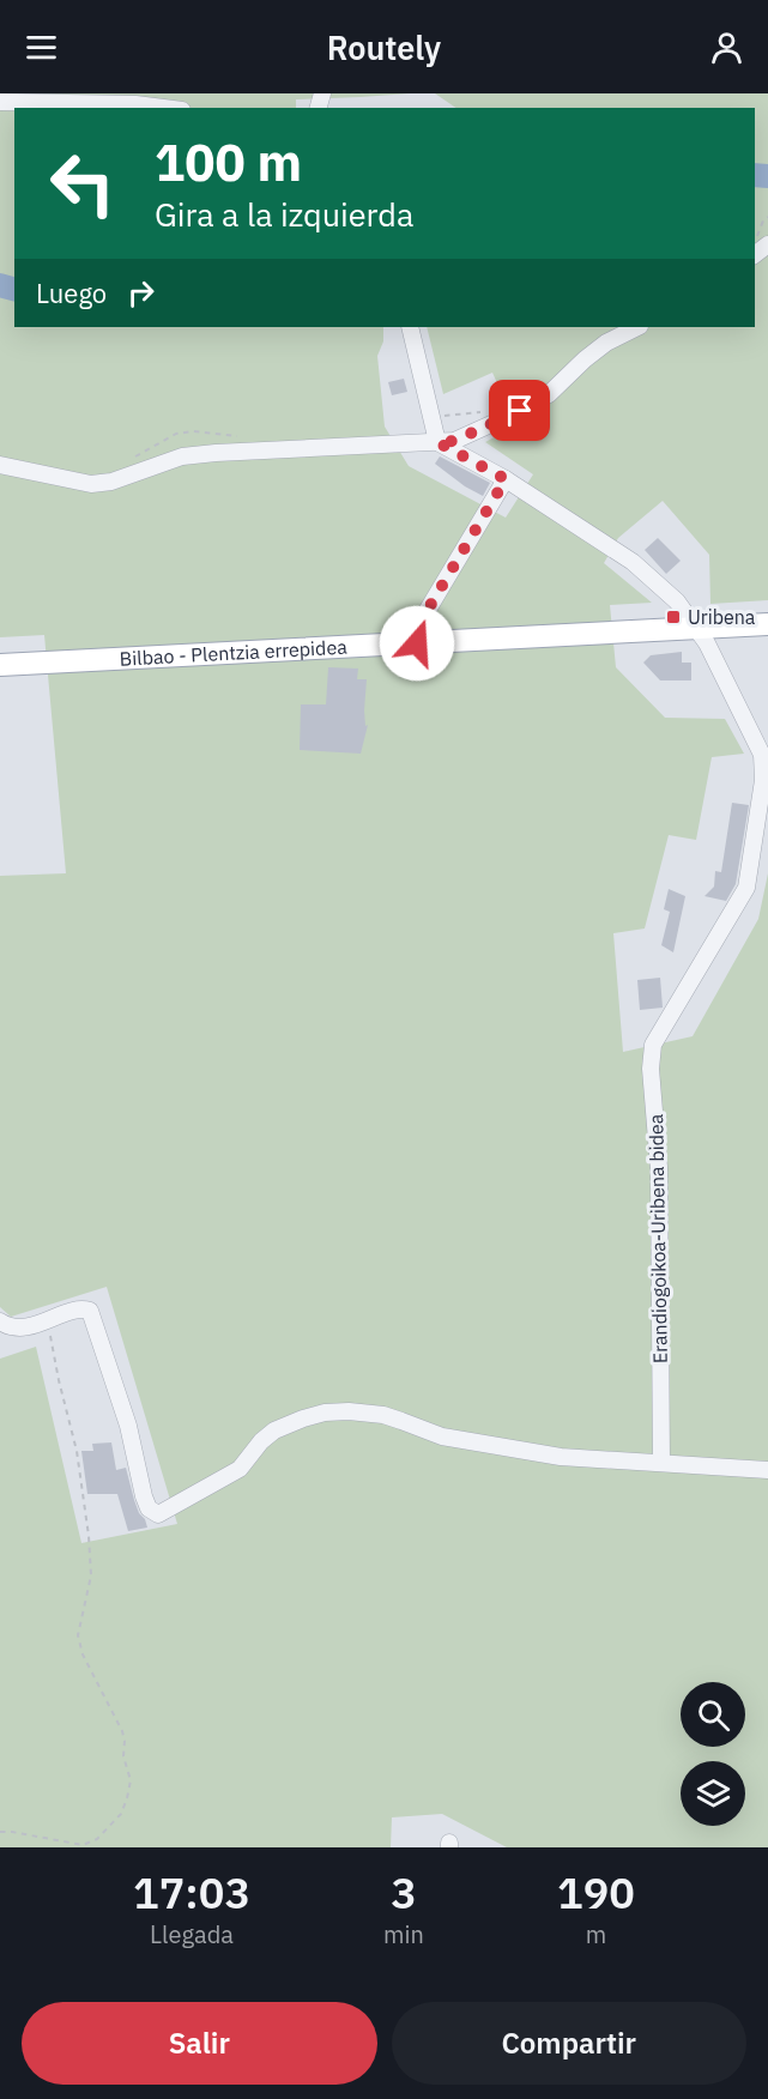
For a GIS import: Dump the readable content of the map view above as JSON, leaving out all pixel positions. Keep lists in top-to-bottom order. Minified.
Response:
{"streets":{"main road":["Bilbao - Plentzia errepidea"],"street":["Erandiogoikoa-Uribena bidea"]},"crossings":[["Bilbao - Plentzia errepidea","Erandiogoikoa-Uribena bidea"]],"places":{"transit":["Uribena"]},"page":{"header":"Routely","turn":["100 m","Gira a la izquierda"],"then":"Luego","eta":["17:03","Llegada","3","min","190","m"],"buttons":["Salir","Compartir"]}}
